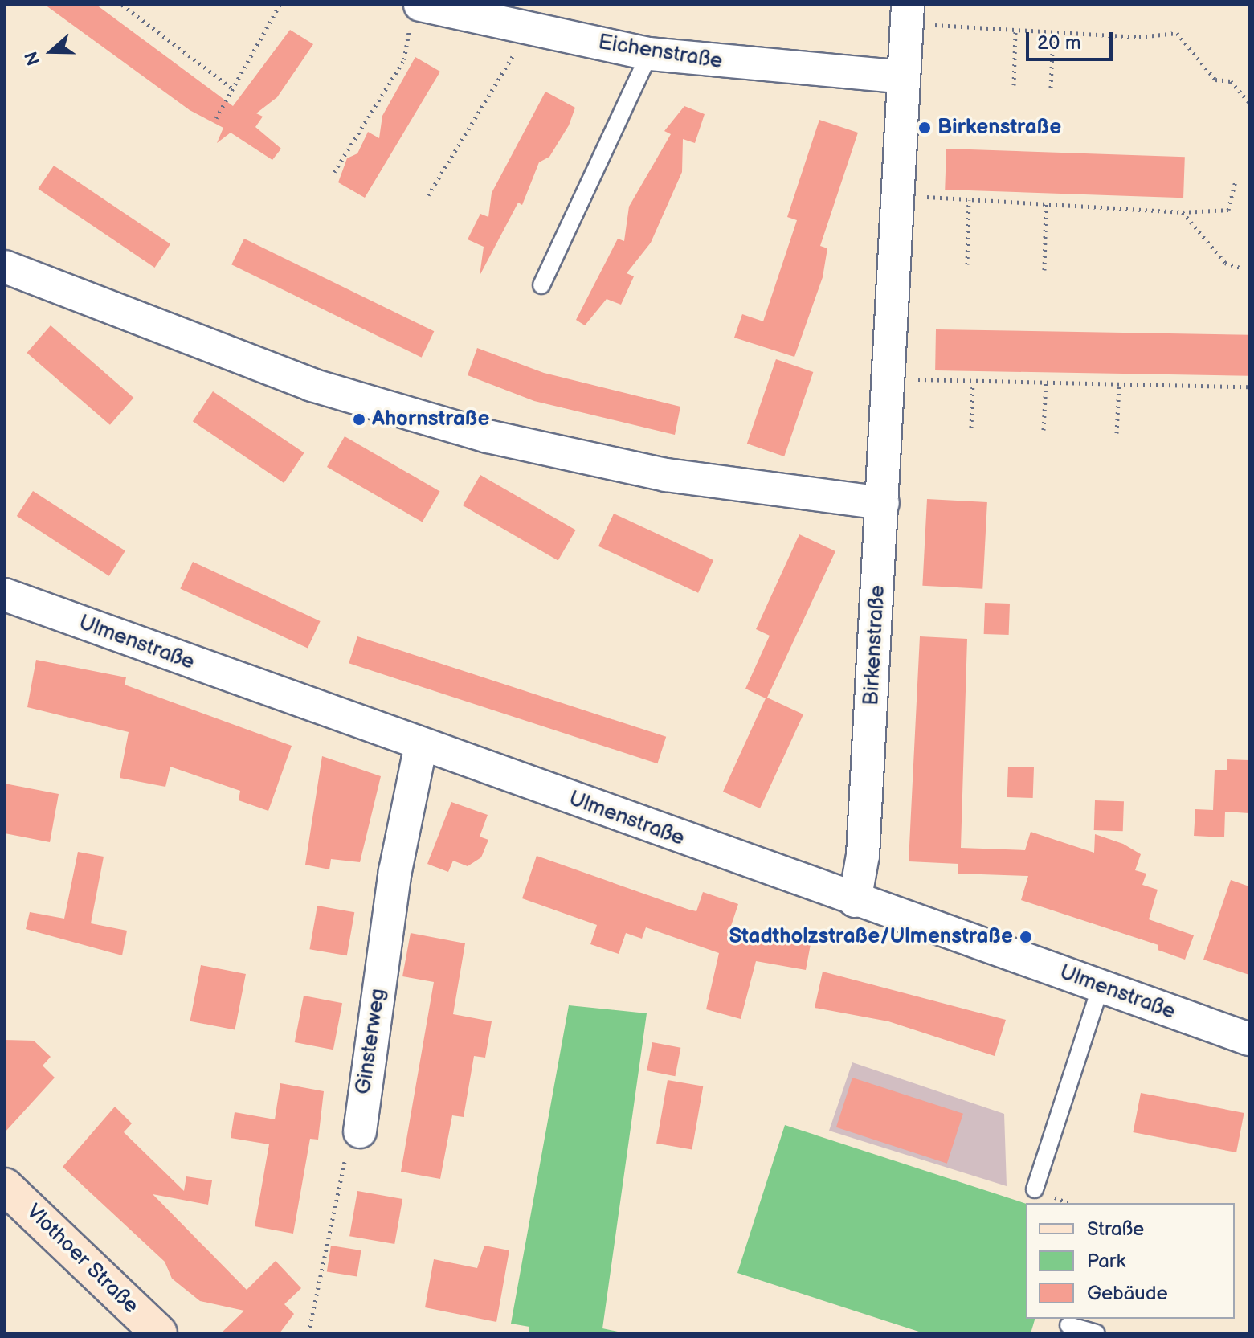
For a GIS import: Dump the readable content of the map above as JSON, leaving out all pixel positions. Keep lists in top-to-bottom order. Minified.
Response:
{"streets":{"street":["Eichenstraße","Ulmenstraße","Birkenstraße","Ginsterweg","Vlothoer Straße"]},"crossings":[["Eichenstraße","Birkenstraße"],["Ulmenstraße","Birkenstraße"],["Ulmenstraße","Ginsterweg"]],"places":["Birkenstraße","Ahornstraße","Stadtholzstraße/Ulmenstraße"],"legend":["Straße","Park","Gebäude"],"scale_bar":"20 m","north":"left"}
